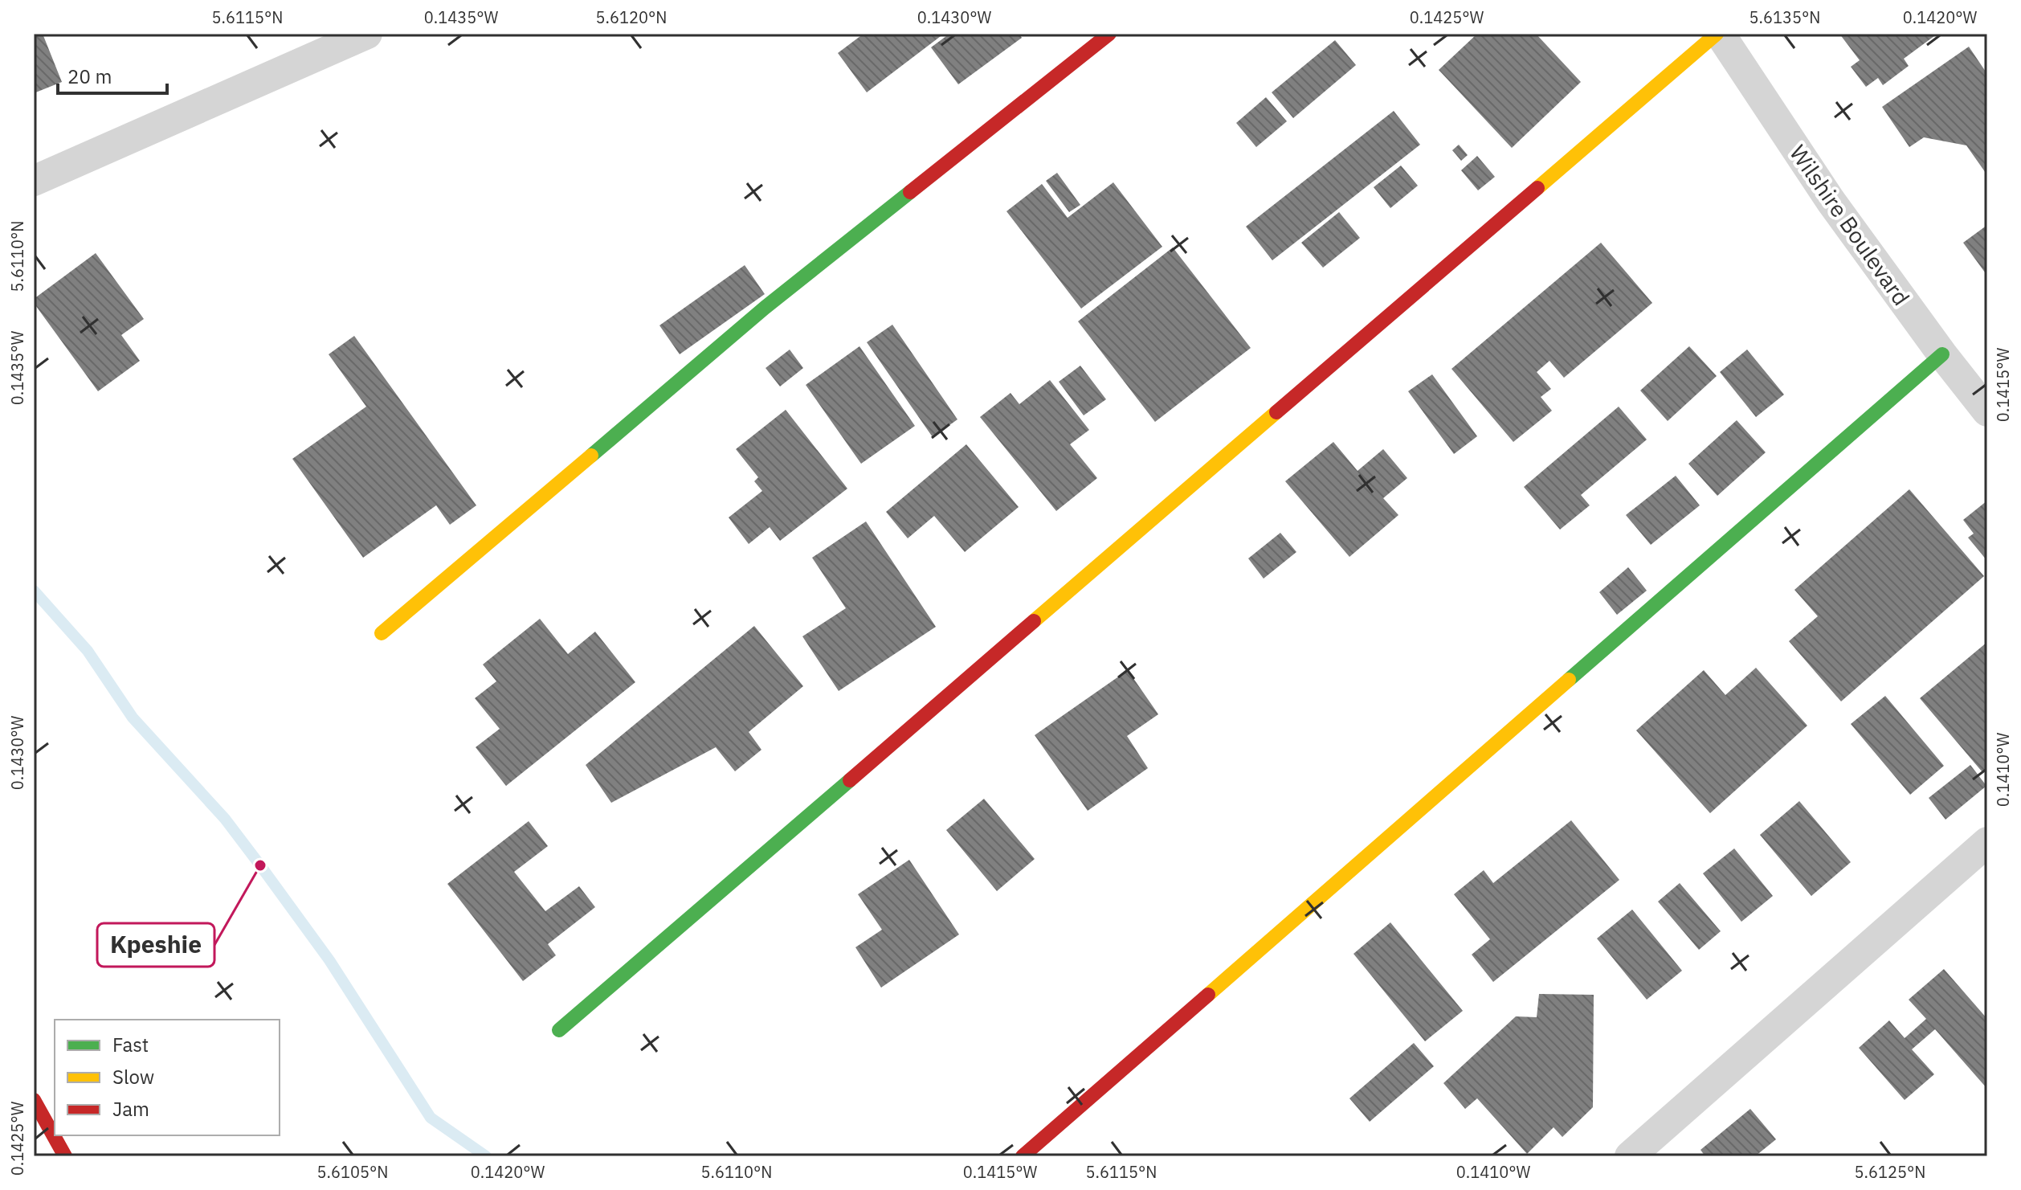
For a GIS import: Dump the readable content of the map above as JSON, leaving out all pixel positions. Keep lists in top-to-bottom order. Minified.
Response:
{"streets":{"street":["Wilshire Boulevard"]},"places":["Kpeshie"],"legend":["Fast","Slow","Jam"],"scale_bar":"20 m","coordinates":["5.6115°N","0.1435°W","5.6120°N","0.1430°W","0.1425°W","5.6135°N","0.1420°W","5.6110°N","0.1415°W","0.1410°W","5.6105°N","5.6125°N"]}
